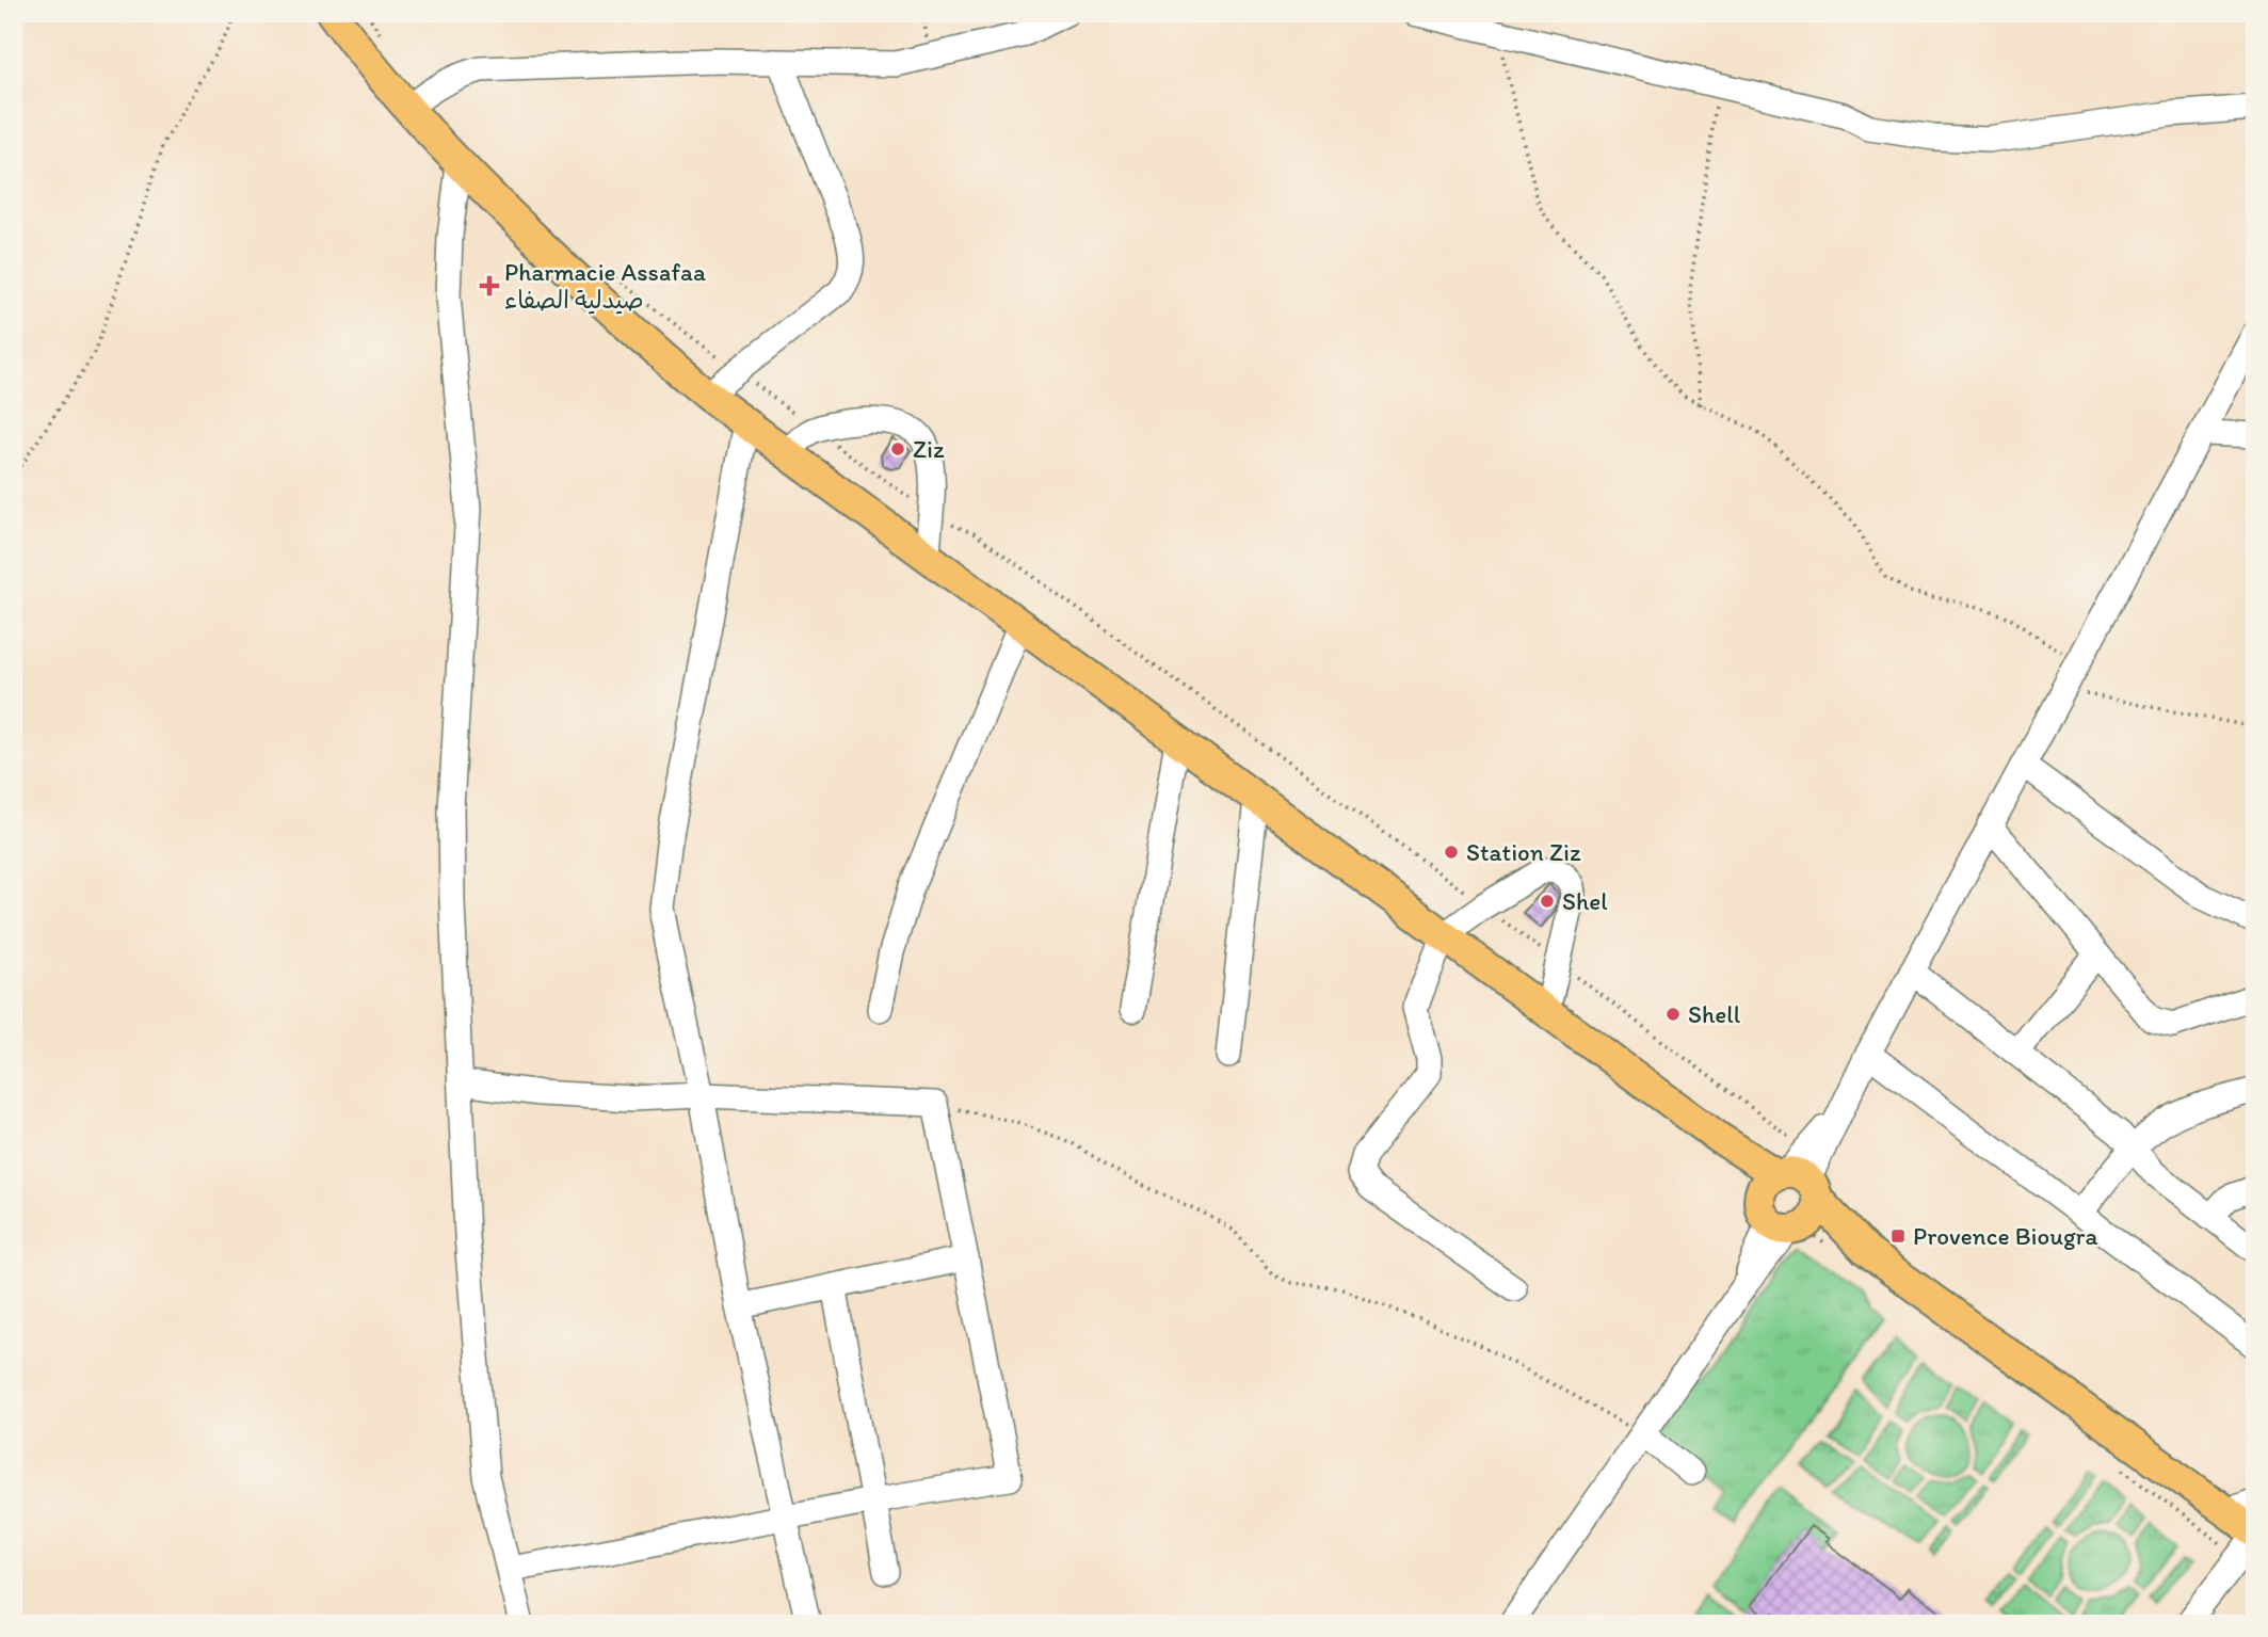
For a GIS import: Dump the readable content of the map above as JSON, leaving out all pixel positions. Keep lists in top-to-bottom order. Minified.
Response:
{"places":{"health":["Pharmacie Assafaa صيدلية الصفاء"],"other":["Ziz","Station Ziz","Shel","Shell"],"transit":["Provence Biougra"]}}
